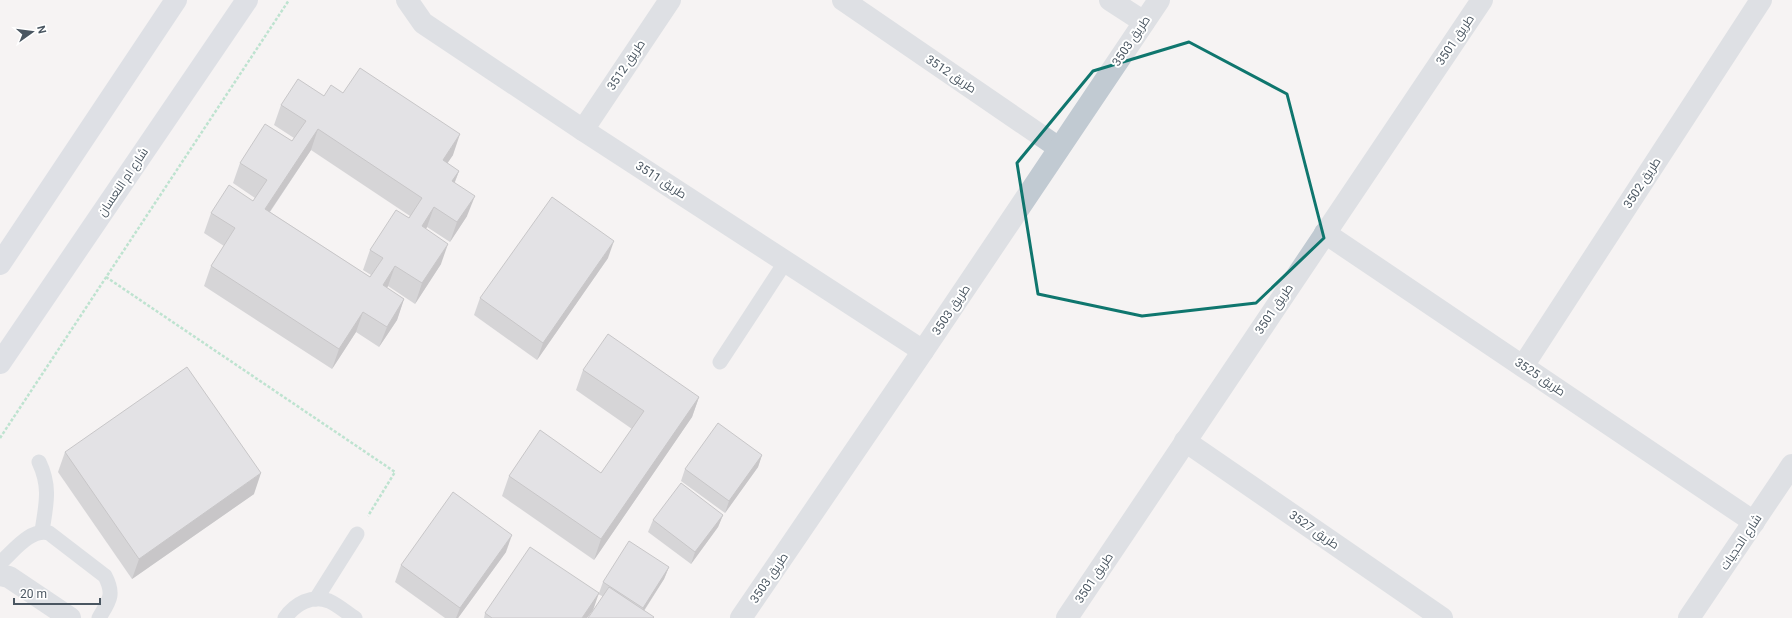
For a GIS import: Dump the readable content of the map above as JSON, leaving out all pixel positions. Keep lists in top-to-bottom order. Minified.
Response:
{"streets":{"main road":["شارع ام النعسان"],"street":["طريق 3501","طريق 3503","طريق 3512","طريق 3511","طريق 3502","طريق 3525","طريق 3527","شارع الحجيات"]},"crossings":[["طريق 3501","طريق 3525"],["طريق 3501","طريق 3527"],["طريق 3503","طريق 3512"],["طريق 3503","طريق 3511"],["طريق 3512","طريق 3511"],["طريق 3502","طريق 3525"],["طريق 3525","شارع الحجيات"]],"scale_bar":"20 m","north":"right"}
